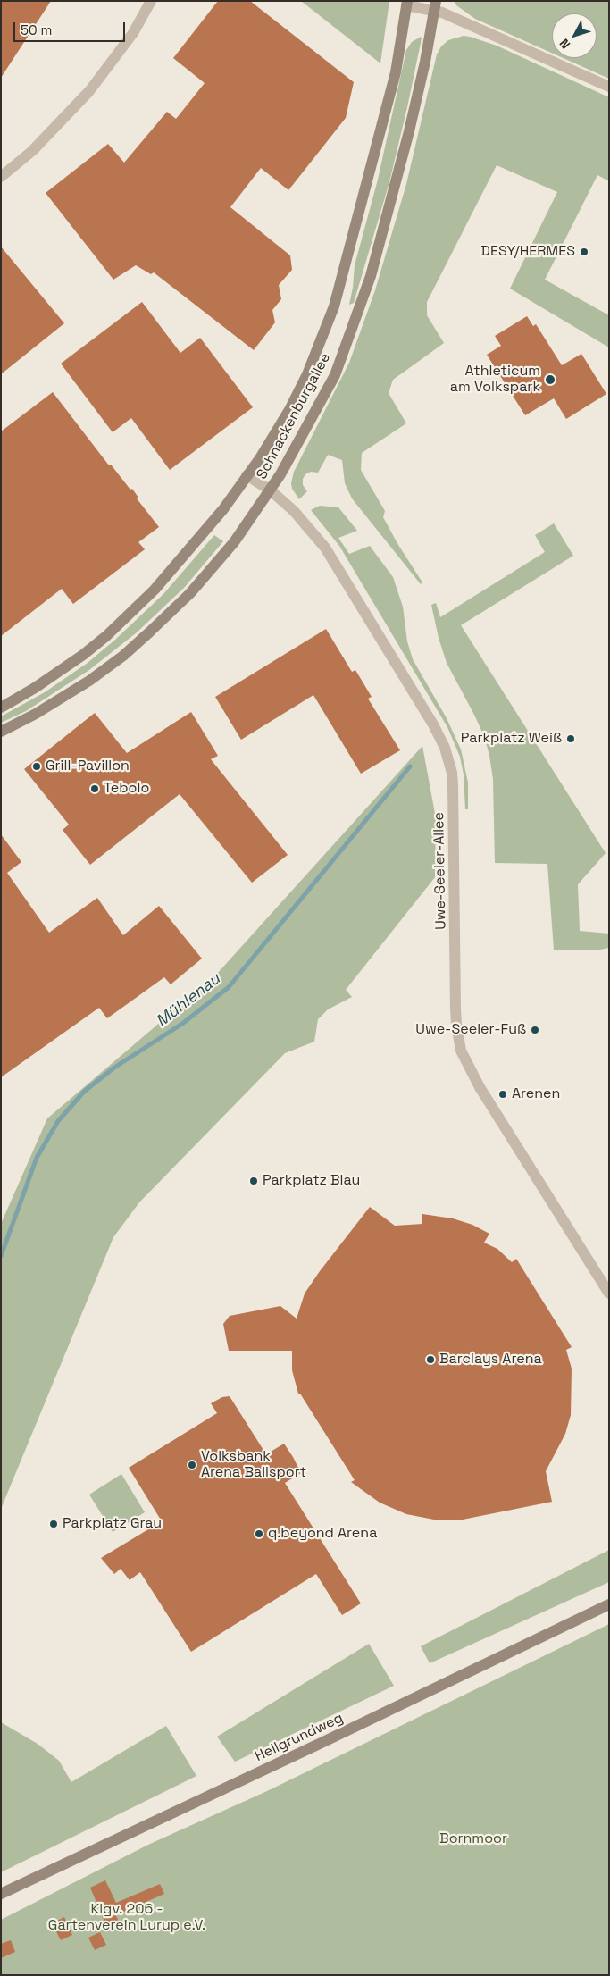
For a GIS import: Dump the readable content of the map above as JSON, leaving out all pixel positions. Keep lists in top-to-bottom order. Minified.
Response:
{"streets":{"main road":["Schnackenburgallee","Hellgrundweg"],"street":["Uwe-Seeler-Allee"]},"crossings":[["Schnackenburgallee","Uwe-Seeler-Allee"]],"water":["Mühlenau"],"parks":["Bornmoor","Klgv. 206 - Gartenverein Lurup e.V."],"places":["DESY/HERMES","Athleticum am Volkspark","Parkplatz Weiß","Grill-Pavillon","Tebolo","Uwe-Seeler-Fuß","Arenen","Parkplatz Blau","Barclays Arena","Volksbank Arena Ballsport","Parkplatz Grau","q.beyond Arena"],"scale_bar":"50 m","north":"bottom left"}
